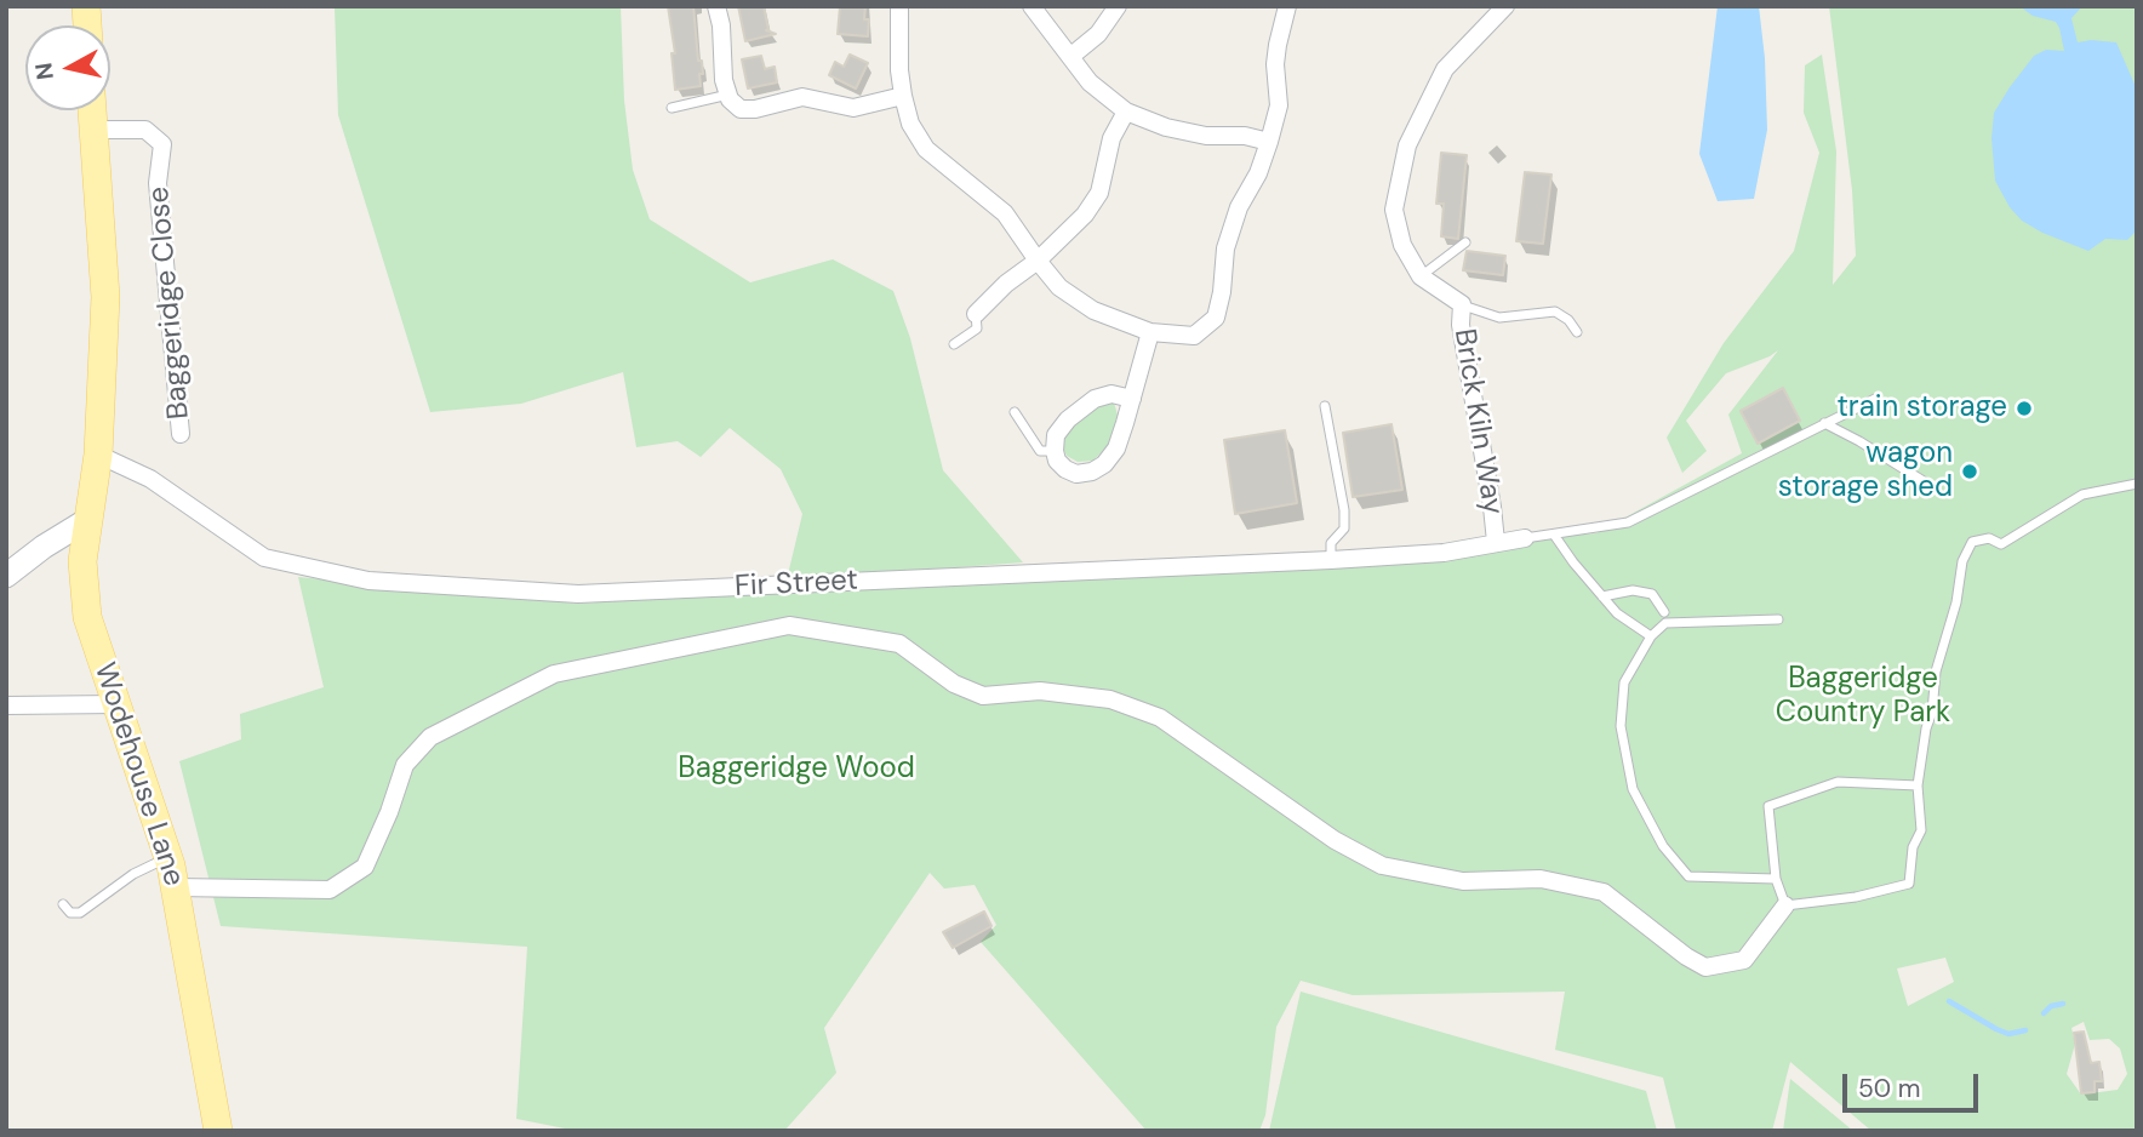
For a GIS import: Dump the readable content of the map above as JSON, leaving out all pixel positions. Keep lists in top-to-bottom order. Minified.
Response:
{"streets":{"main road":["Wodehouse Lane"],"street":["Baggeridge Close","Brick Kiln Way","Fir Street"]},"crossings":[["Baggeridge Close","Wodehouse Lane"],["Brick Kiln Way","Fir Street"],["Fir Street","Wodehouse Lane"]],"parks":["Baggeridge Country Park","Baggeridge Wood"],"places":["train storage","wagon storage shed"],"scale_bar":"50 m","north":"left"}
